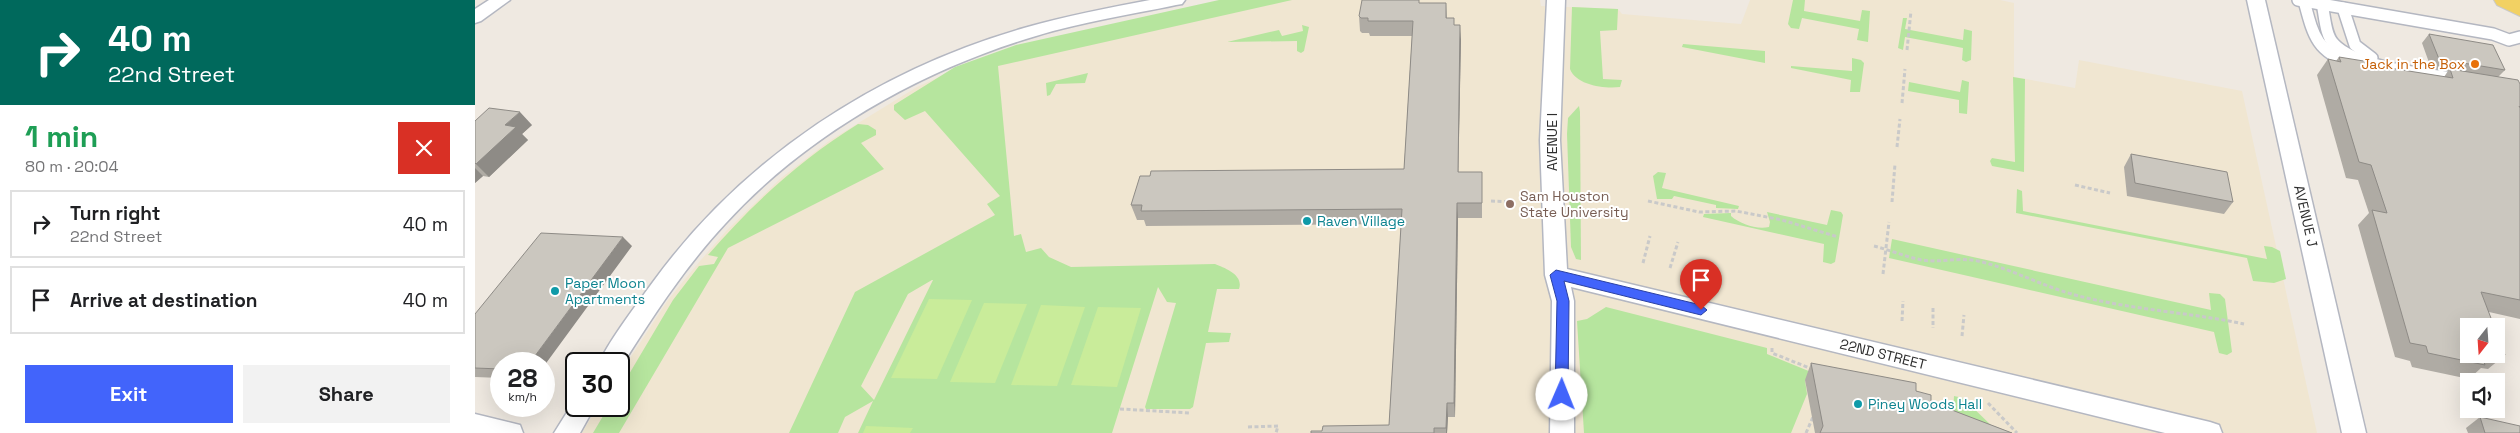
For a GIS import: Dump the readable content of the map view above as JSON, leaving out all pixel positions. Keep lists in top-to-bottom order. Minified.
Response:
{"streets":{"street":["AVENUE I","AVENUE J","22ND STREET"]},"crossings":[["AVENUE I","22ND STREET"]],"places":["Jack in the Box","Sam Houston State University","Raven Village","Paper Moon Apartments","Piney Woods Hall"],"north":"bottom","page":{"turn":["40 m","22nd Street"],"heading":["1 min","80 m · 20:04"],"list":[{"name":"Turn right","note":"22nd Street","value":"40 m"},{"name":"Arrive at destination","value":"40 m"}],"speed":"28 km/h","limit":"30","buttons":["Exit","Share"]}}
